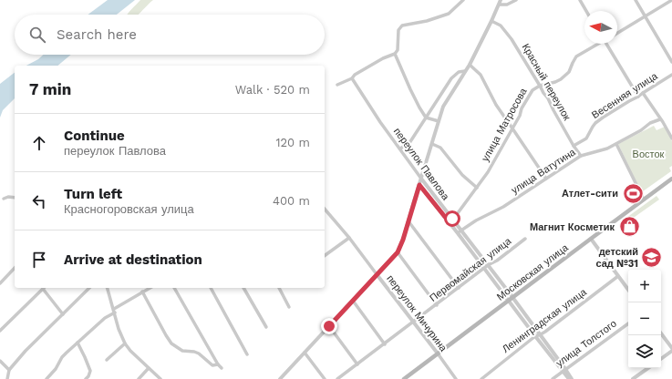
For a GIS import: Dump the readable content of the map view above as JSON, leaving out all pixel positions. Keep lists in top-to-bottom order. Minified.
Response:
{"streets":{"main road":["Московская улица"],"street":["Красный переулок","Весенняя улица","улица Матросова","переулок Павлова","улица Ватутина","Первомайская улица","переулок Мичурина","Ленинградская улица","улица Толстого"]},"crossings":[["Красный переулок","Весенняя улица"],["Красный переулок","улица Матросова"],["Красный переулок","улица Ватутина"],["улица Матросова","переулок Павлова"],["переулок Павлова","улица Ватутина"],["переулок Павлова","Первомайская улица"],["переулок Павлова","Московская улица"],["переулок Павлова","Ленинградская улица"],["переулок Павлова","улица Толстого"],["Первомайская улица","переулок Мичурина"],["Московская улица","переулок Мичурина"]],"parks":["Восток"],"places":{"sports":["Атлет-сити"],"shop":["Магнит Косметик"],"school or university":["детский сад №31"]},"north":"left","page":{"search":"Search here","heading":["7 min","Walk · 520 m"],"list":[["Continue","переулок Павлова","120 m"],["Turn left","Красногоровская улица","400 m"],"Arrive at destination"],"map_buttons":["+","−"]}}
